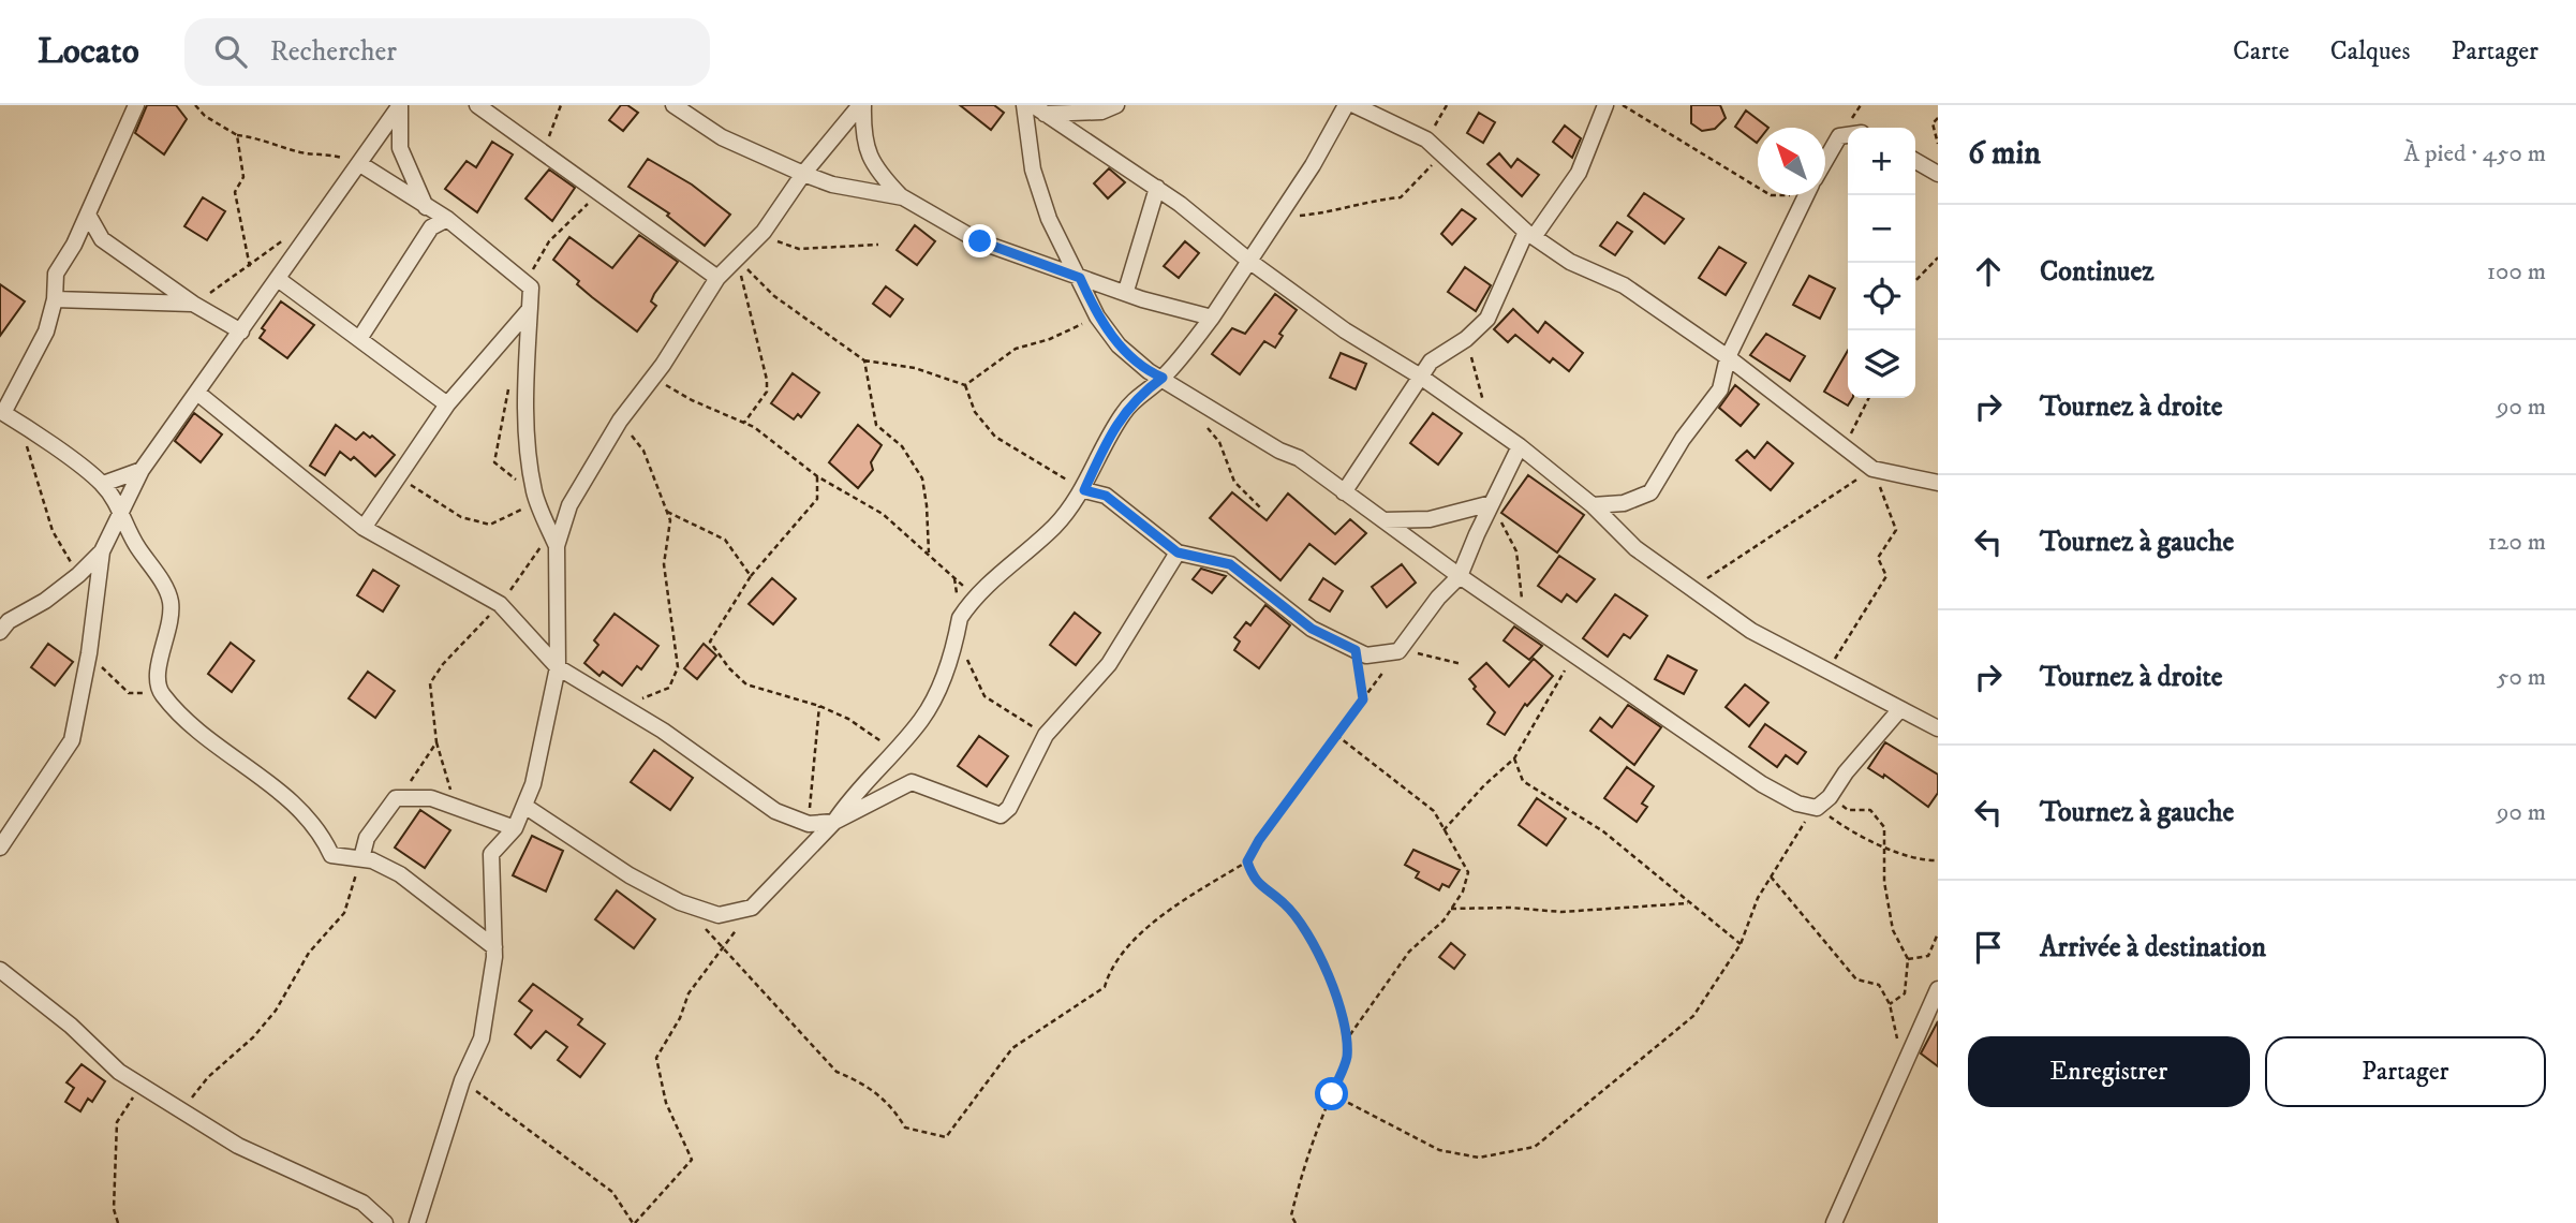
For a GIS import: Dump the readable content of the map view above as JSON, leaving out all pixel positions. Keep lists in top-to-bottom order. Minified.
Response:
{"north":"top left","page":{"header":"Locato","search":"Rechercher","nav":["Carte","Calques","Partager"],"heading":["6 min","À pied · 450 m"],"map_buttons":["+","−"],"list":[["Continuez","100 m"],["Tournez à droite","90 m"],["Tournez à gauche","120 m"],["Tournez à droite","50 m"],["Tournez à gauche","90 m"],"Arrivée à destination"],"buttons":["Enregistrer","Partager"]}}
